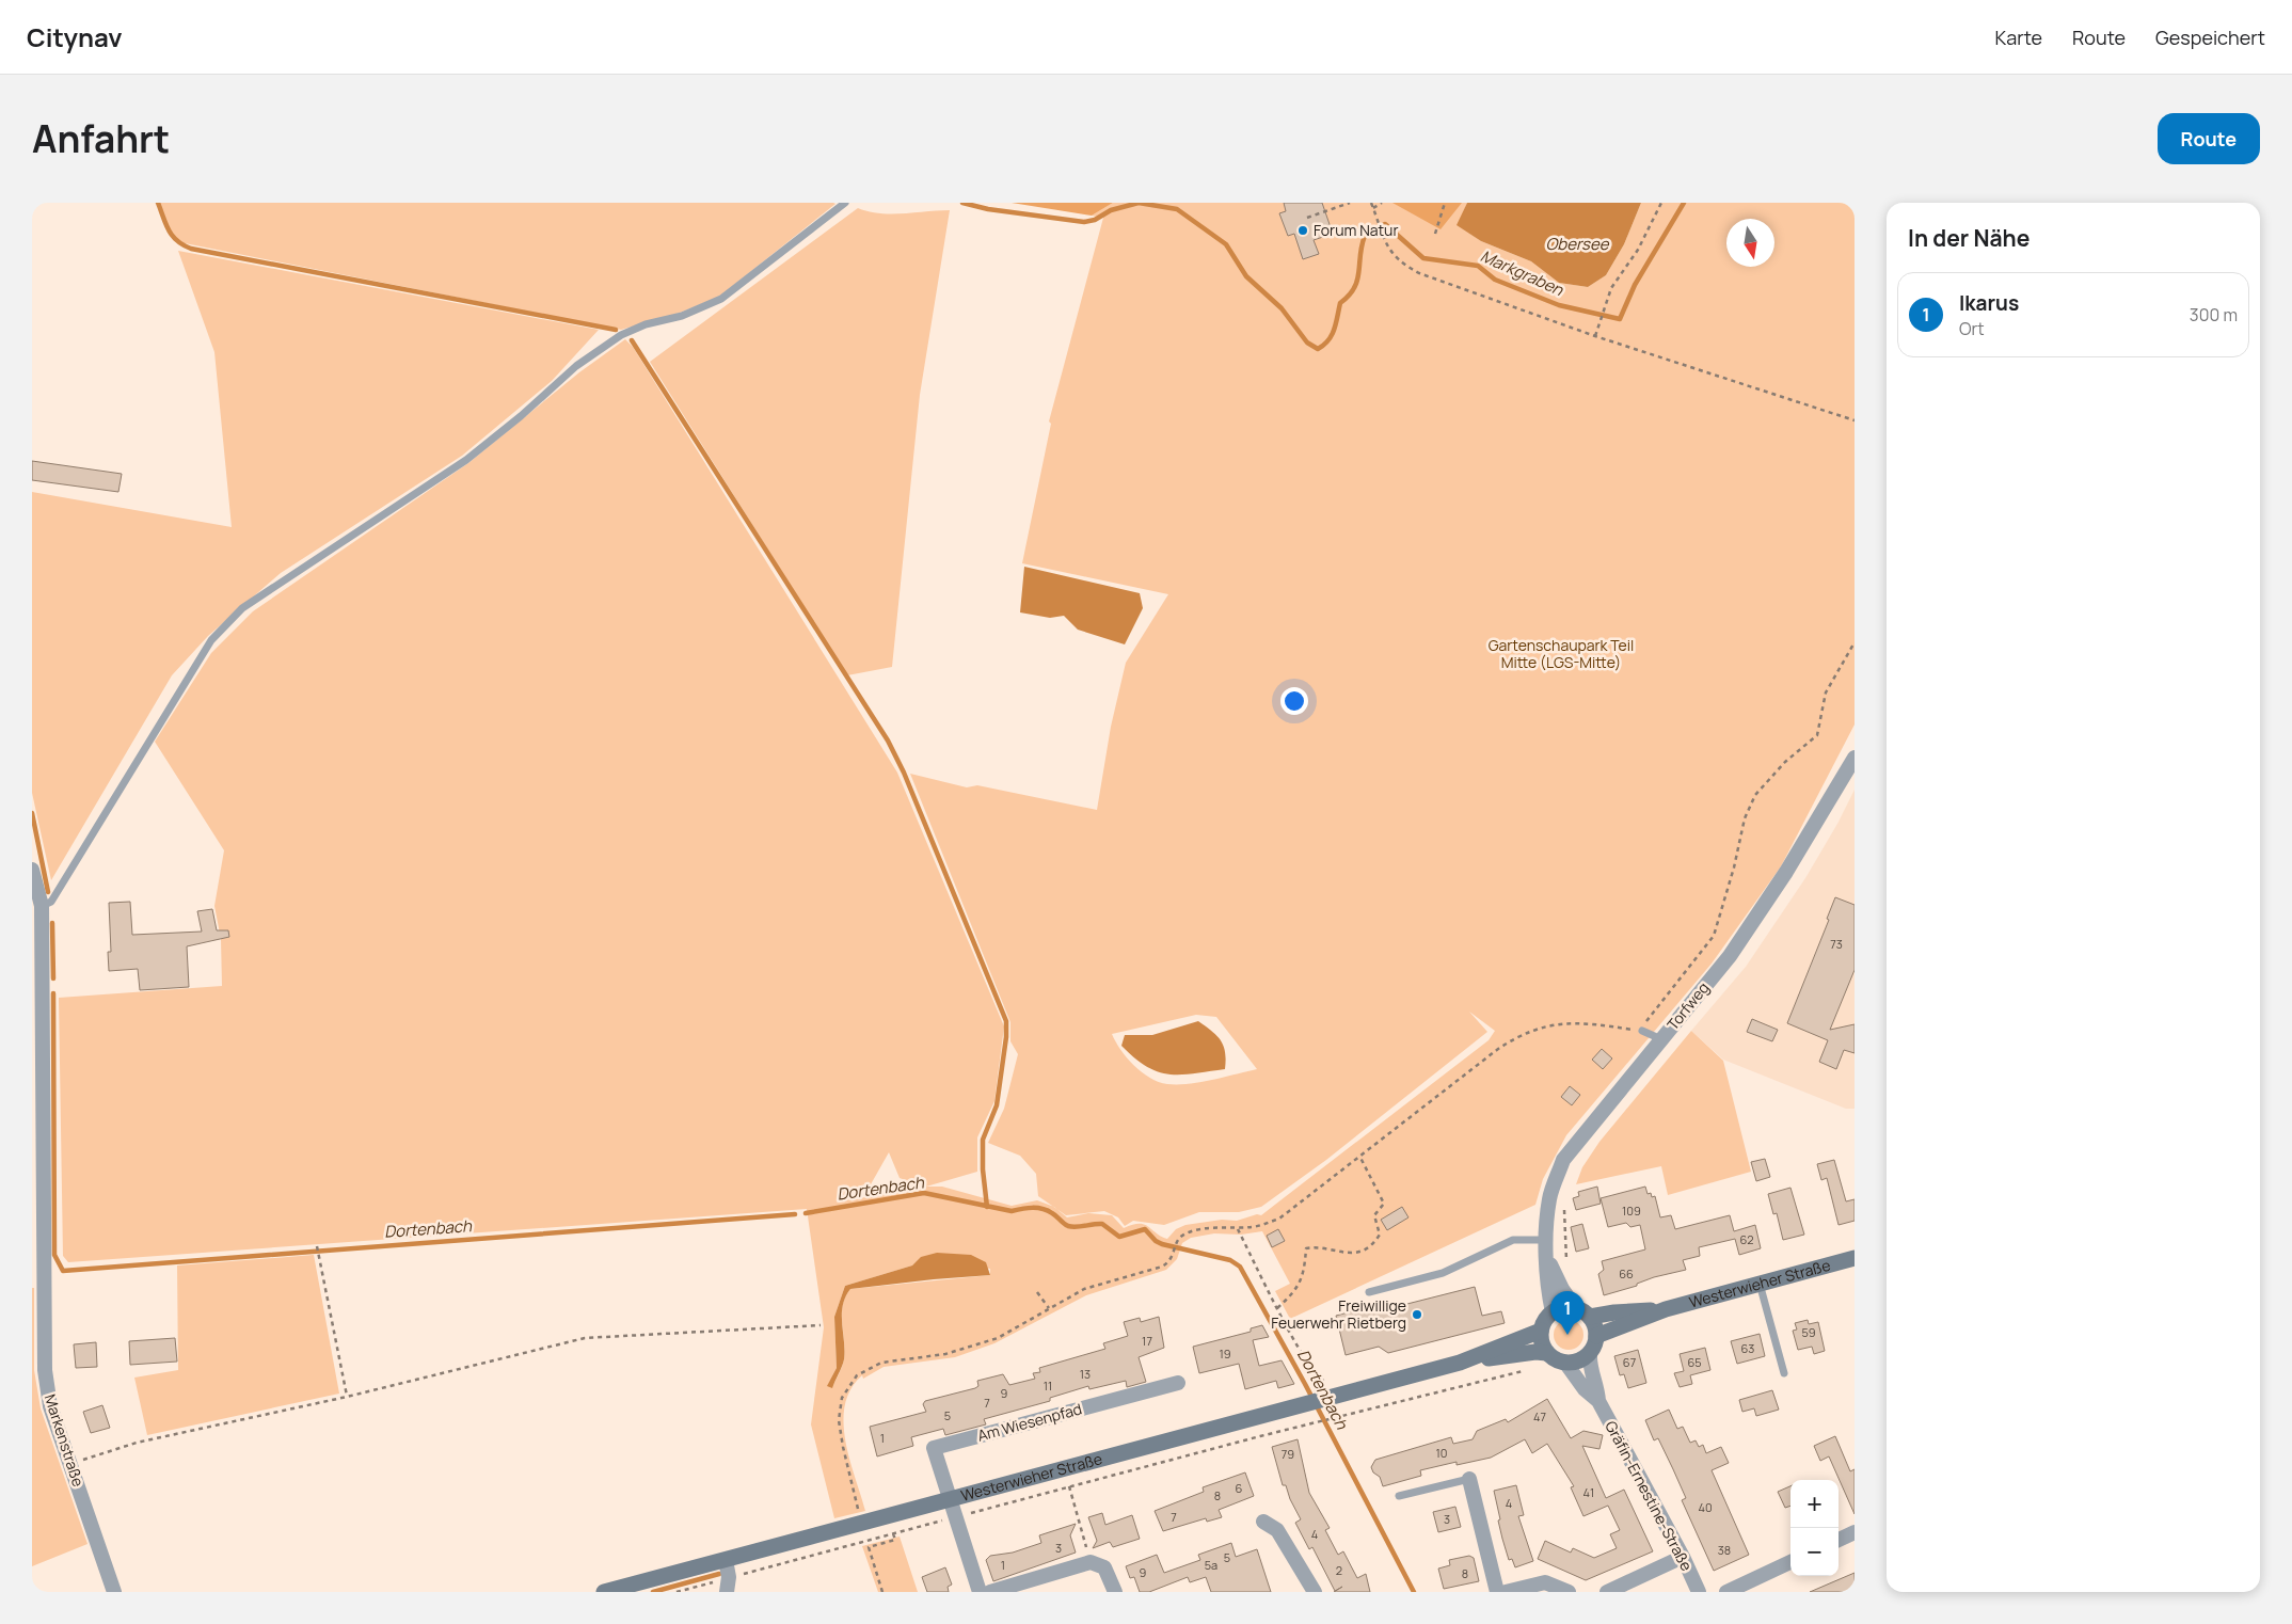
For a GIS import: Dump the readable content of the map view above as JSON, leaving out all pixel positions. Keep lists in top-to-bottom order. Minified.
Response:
{"streets":{"main road":["Westerwieher Straße"],"street":["Torfweg","Am Wiesenpfad","Markenstraße","Gräfin-Ernestine-Straße"]},"crossings":[["Torfweg","Westerwieher Straße"],["Torfweg","Gräfin-Ernestine-Straße"],["Westerwieher Straße","Am Wiesenpfad"],["Westerwieher Straße","Gräfin-Ernestine-Straße"]],"water":["Obersee","Markgraben","Dortenbach"],"parks":["Gartenschaupark Teil Mitte (LGS-Mitte)"],"places":["Forum Natur","Freiwillige Feuerwehr Rietberg"],"house_numbers":["73","109","62","66","59","17","63","19","67","65","13","11","9","7","5","47","1","10","79","6","41","8","4","40","7","3","4","3","38","5","1","5a","2","9","8"],"north":"bottom","page":{"header":"Citynav","nav":["Karte","Route","Gespeichert"],"title":"Anfahrt","buttons":"Route","heading":"In der Nähe","list":[{"mark":"1","name":"Ikarus","note":"Ort","value":"300 m"}],"pins":"1","map_buttons":["+","−"]}}
